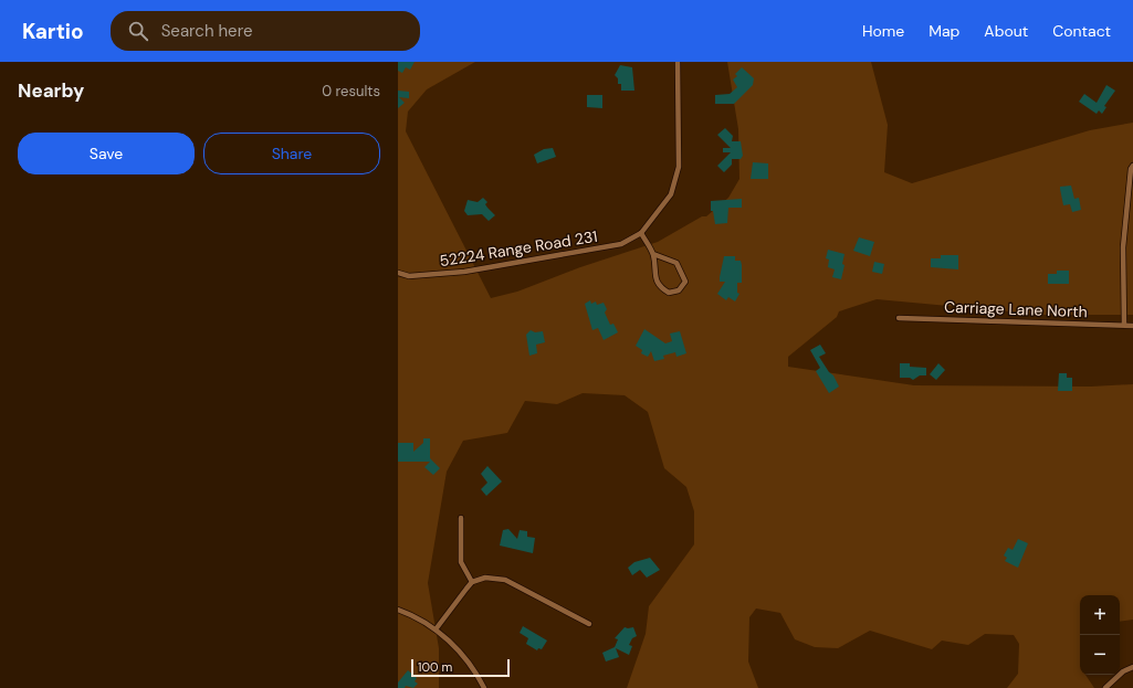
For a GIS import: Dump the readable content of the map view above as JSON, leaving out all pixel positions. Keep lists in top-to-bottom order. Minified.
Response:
{"streets":{"street":["52224 Range Road 231","Carriage Lane North"]},"scale_bar":"100 m","page":{"header":"Kartio","search":"Search here","nav":["Home","Map","About","Contact"],"heading":["Nearby","0 results"],"buttons":["Save","Share"],"map_buttons":["+","−"],"scale":"100 m"}}
